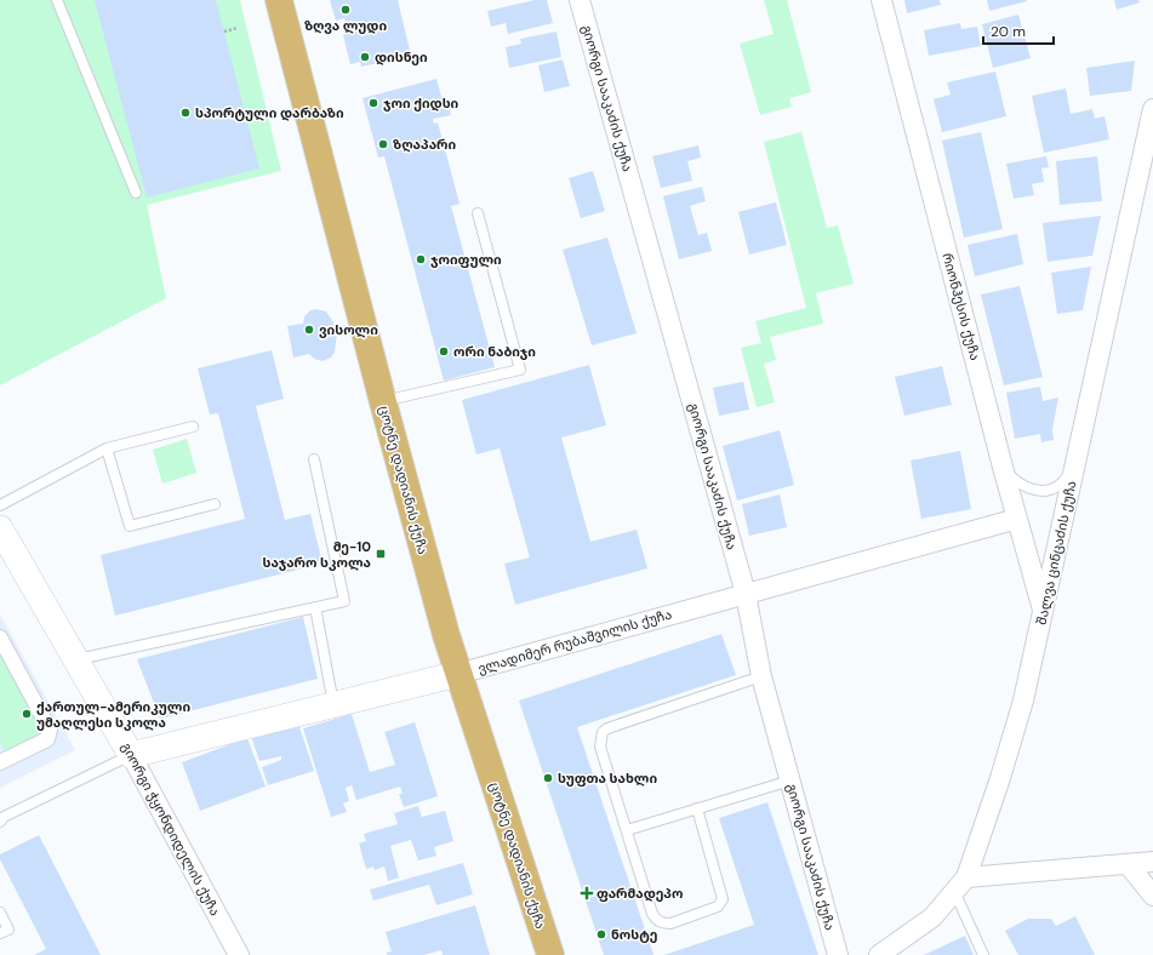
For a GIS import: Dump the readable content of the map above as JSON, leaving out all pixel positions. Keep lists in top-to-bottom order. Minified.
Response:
{"streets":{"main road":["ცოტნე დადიანის ქუჩა"],"street":["გიორგი სააკაძის ქუჩა","რიონჰესის ქუჩა","შალვა ცინცაძის ქუჩა","ვლადიმერ რუბაშვილის ქუჩა","გიორგი ჭყონდიდელის ქუჩა"]},"crossings":[["გიორგი სააკაძის ქუჩა","ვლადიმერ რუბაშვილის ქუჩა"],["რიონჰესის ქუჩა","შალვა ცინცაძის ქუჩა"],["რიონჰესის ქუჩა","ვლადიმერ რუბაშვილის ქუჩა"],["ცოტნე დადიანის ქუჩა","ვლადიმერ რუბაშვილის ქუჩა"],["ვლადიმერ რუბაშვილის ქუჩა","გიორგი ჭყონდიდელის ქუჩა"]],"places":{"other":["ზღვა ლუდი","დისნეი","ჯოი ქიდსი","სპორტული დარბაზი","ზღაპარი","ჯოიფული","ვისოლი","ორი ნაბიჯი","ქართულ-ამერიკული უმაღლესი სკოლა","სუფთა სახლი","ნოსტე"],"transit":["მე-10 საჯარო სკოლა"],"health":["ფარმადეპო"]},"scale_bar":"20 m"}
